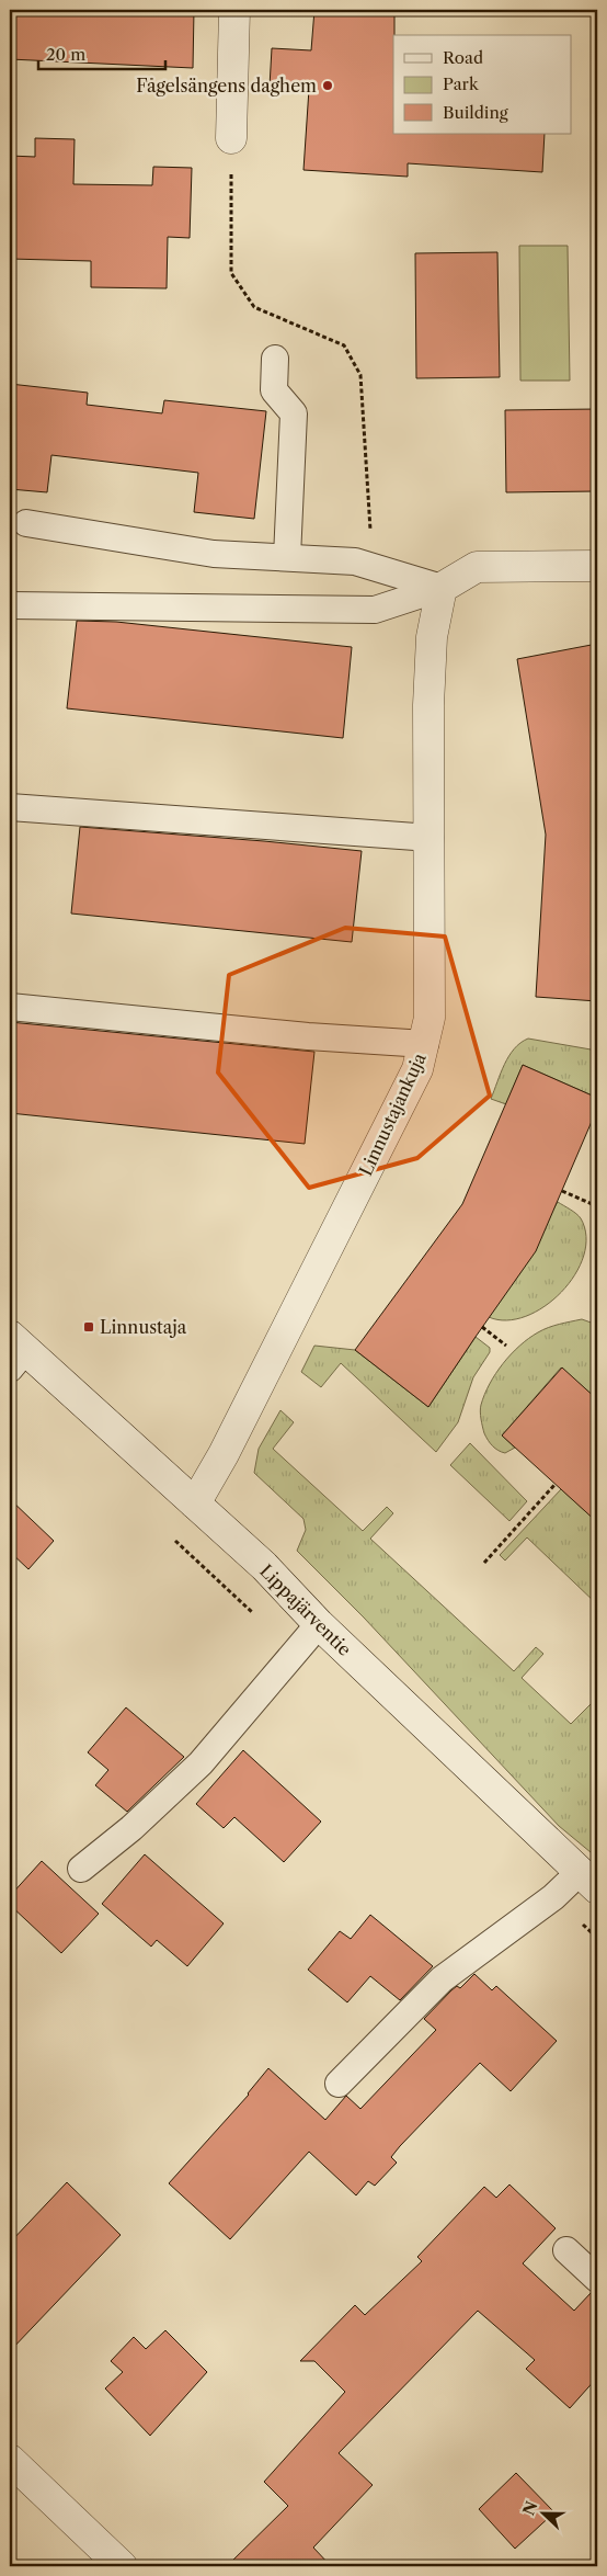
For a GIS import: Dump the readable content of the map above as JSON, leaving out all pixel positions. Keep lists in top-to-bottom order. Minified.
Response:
{"streets":{"street":["Linnustajankuja","Lippajärventie"]},"crossings":[["Linnustajankuja","Lippajärventie"]],"places":{"other":["Fågelsängens daghem"],"transit":["Linnustaja"]},"legend":["Road","Park","Building"],"scale_bar":"20 m","north":"left"}
